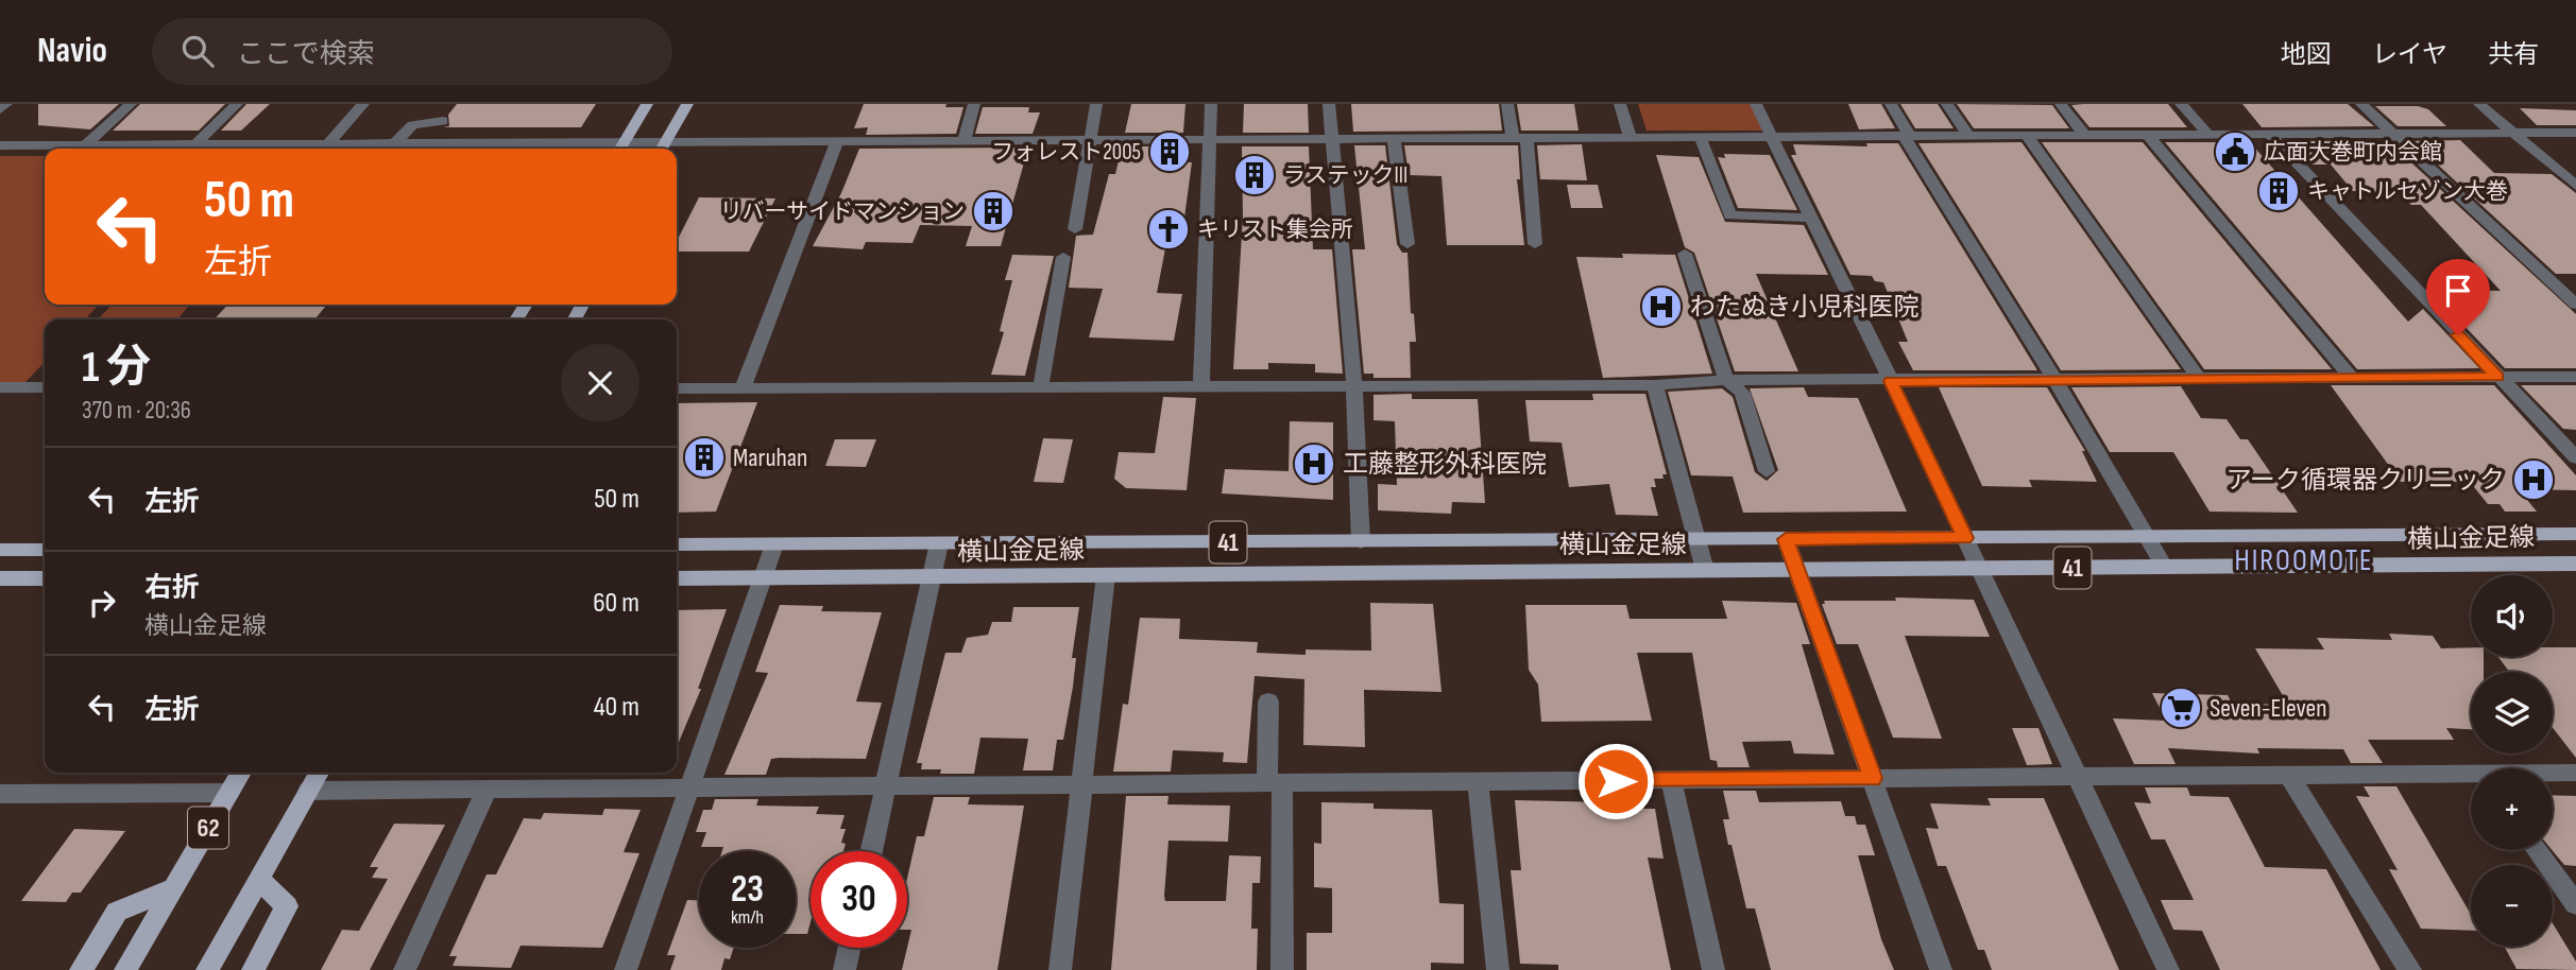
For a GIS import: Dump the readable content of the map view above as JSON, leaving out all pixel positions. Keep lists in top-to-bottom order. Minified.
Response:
{"streets":{"main road":["横山金足線","41","62"]},"districts":["HIROOMOTE"],"places":{"building":["フォレスト2005","ラステックIII","キャトルセゾン大巻","リバーサイドマンション","Maruhan"],"public building":["広面大巻町内会館"],"church":["キリスト集会所"],"hospital":["わたぬき小児科医院","工藤整形外科医院","アーク循環器クリニック"],"supermarket":["Seven-Eleven"]},"page":{"header":"Navio","search":"ここで検索","nav":["地図","レイヤ","共有"],"turn":["50 m","左折"],"heading":["1 分","370 m · 20:36"],"list":[{"name":"左折","value":"50 m"},{"name":"右折","note":"横山金足線","value":"60 m"},{"name":"左折","value":"40 m"}],"map_buttons":["+","−"],"speed":"23 km/h","limit":"30"}}
